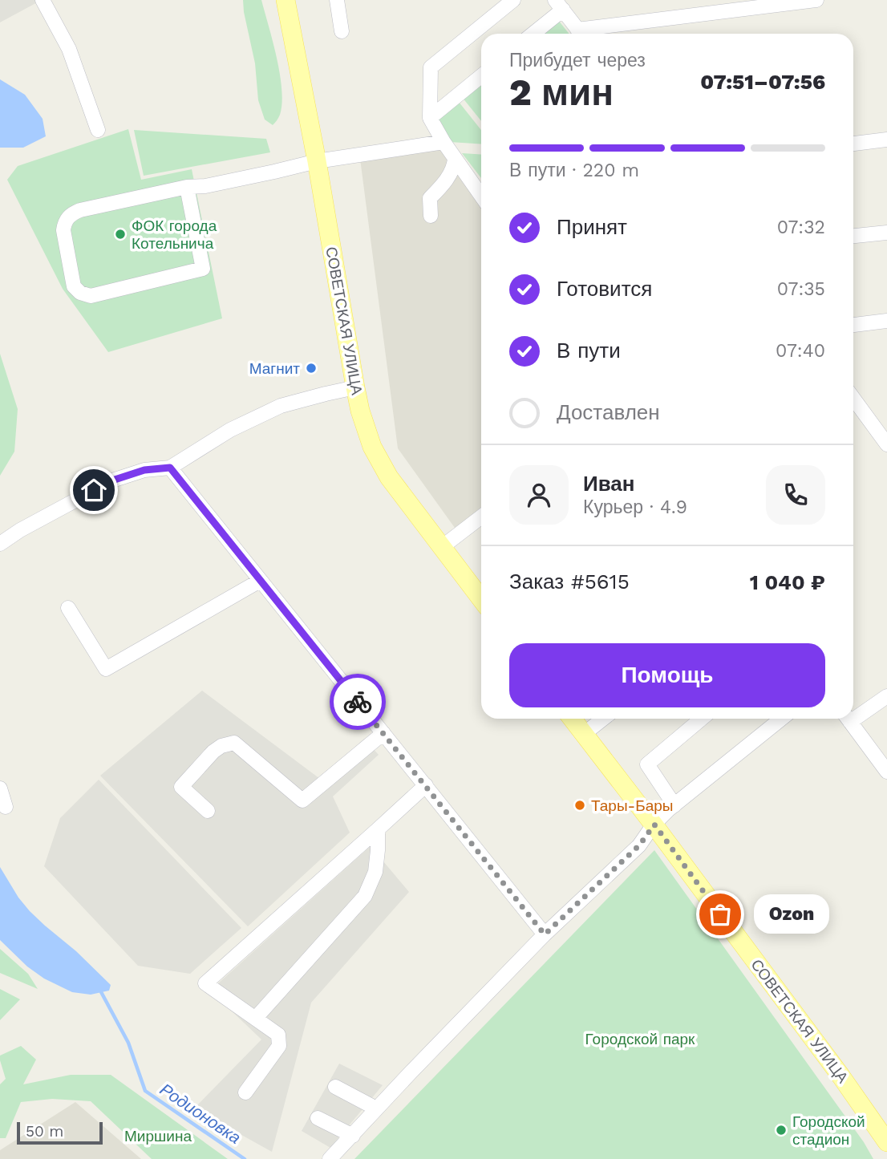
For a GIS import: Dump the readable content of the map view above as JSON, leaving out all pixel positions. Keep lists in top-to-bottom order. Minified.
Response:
{"streets":{"main road":["СОВЕТСКАЯ УЛИЦА"]},"water":["Родионовка"],"parks":["Городской парк","Миршина"],"places":["ФОК города Котельнича","Магнит","Тары-Бары","Ozon","Городской стадион"],"scale_bar":"50 m","page":{"heading":["2 мин","Прибудет через","07:51–07:56"],"panel":["Иван","Курьер · 4.9","Заказ #5615","1 040 ₽"],"bar":"В пути · 220 m","list":[["Принят","07:32"],["Готовится","07:35"],["В пути","07:40"],"Доставлен"],"buttons":"Помощь","bubble":"Ozon","scale":"50 m"}}
